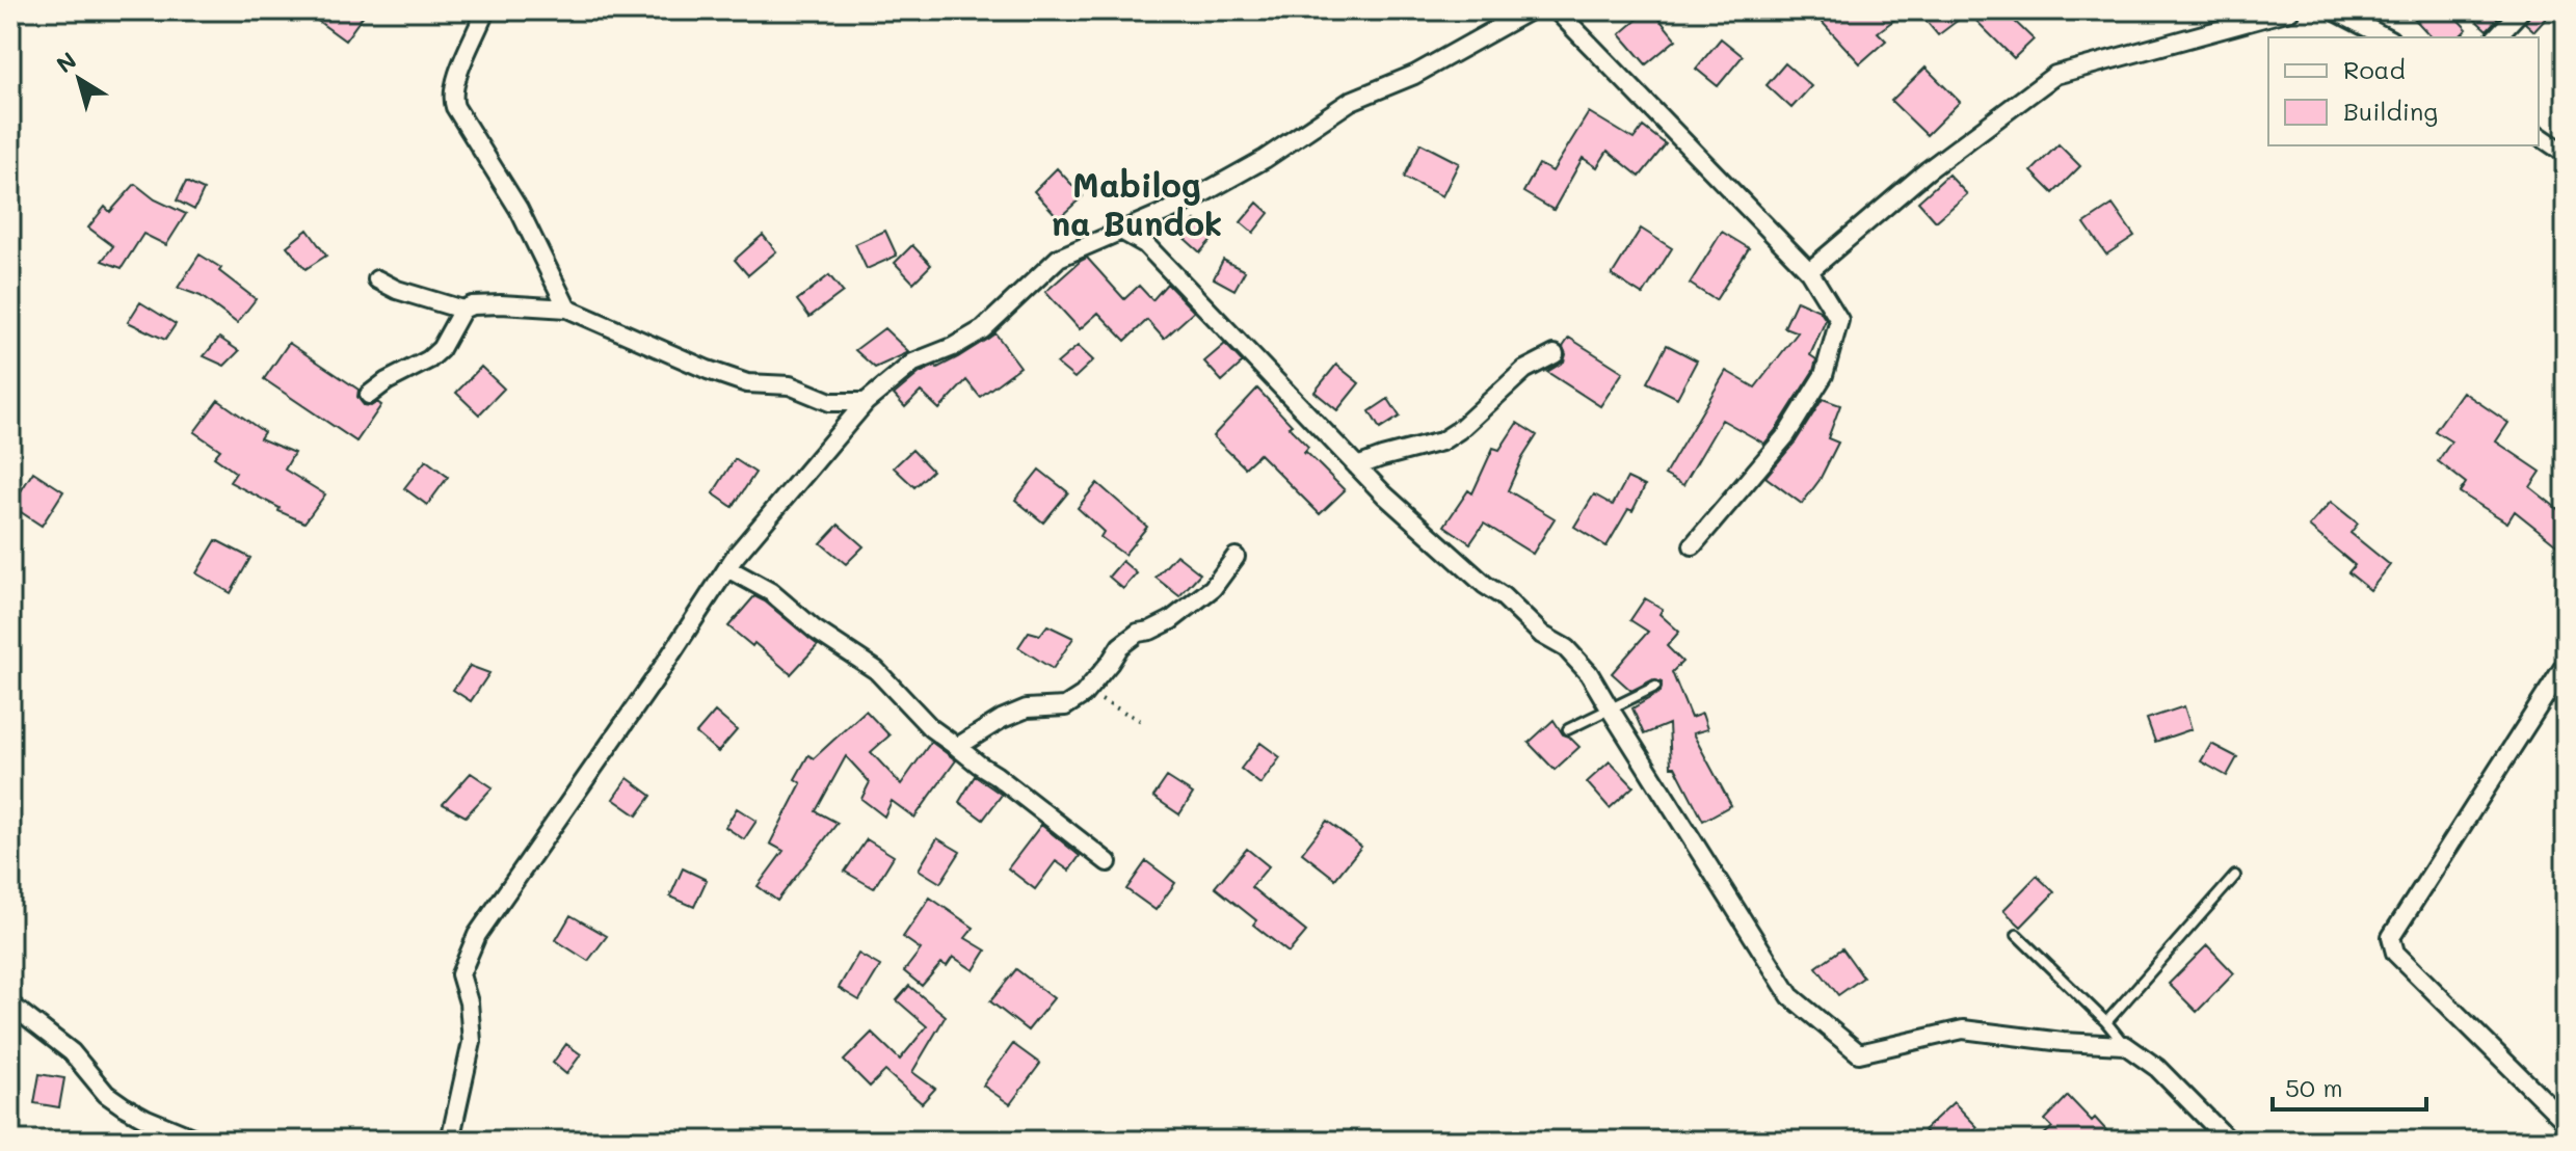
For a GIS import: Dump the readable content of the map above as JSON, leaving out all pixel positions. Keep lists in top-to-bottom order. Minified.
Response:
{"districts":["Mabilog na Bundok"],"legend":["Road","Building"],"scale_bar":"50 m","north":"top left"}
